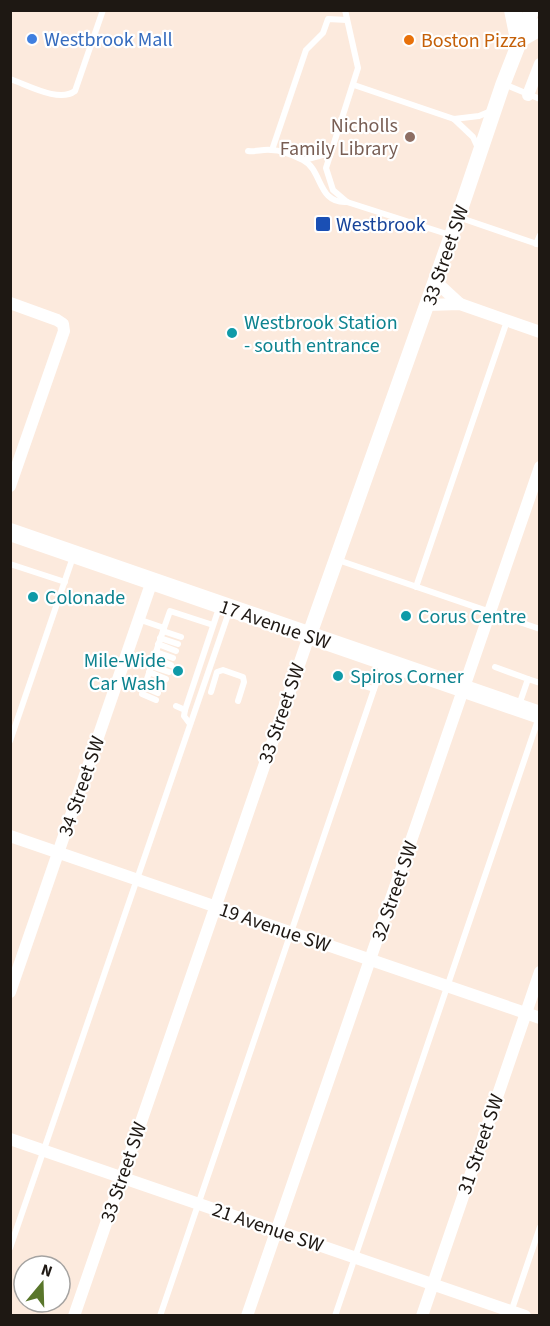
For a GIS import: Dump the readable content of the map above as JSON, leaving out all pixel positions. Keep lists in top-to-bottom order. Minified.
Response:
{"streets":{"main road":["17 Avenue SW"],"street":["33 Street SW","34 Street SW","32 Street SW","19 Avenue SW","31 Street SW","21 Avenue SW"]},"crossings":[["33 Street SW","17 Avenue SW"],["33 Street SW","19 Avenue SW"],["33 Street SW","21 Avenue SW"],["17 Avenue SW","34 Street SW"],["17 Avenue SW","32 Street SW"],["34 Street SW","19 Avenue SW"],["32 Street SW","19 Avenue SW"],["32 Street SW","21 Avenue SW"],["19 Avenue SW","31 Street SW"],["31 Street SW","21 Avenue SW"]],"places":{"other":["Westbrook Mall","Boston Pizza","Nicholls Family Library","Westbrook Station - south entrance","Colonade","Corus Centre","Mile-Wide Car Wash","Spiros Corner"],"transit":["Westbrook"]},"north":"top"}
